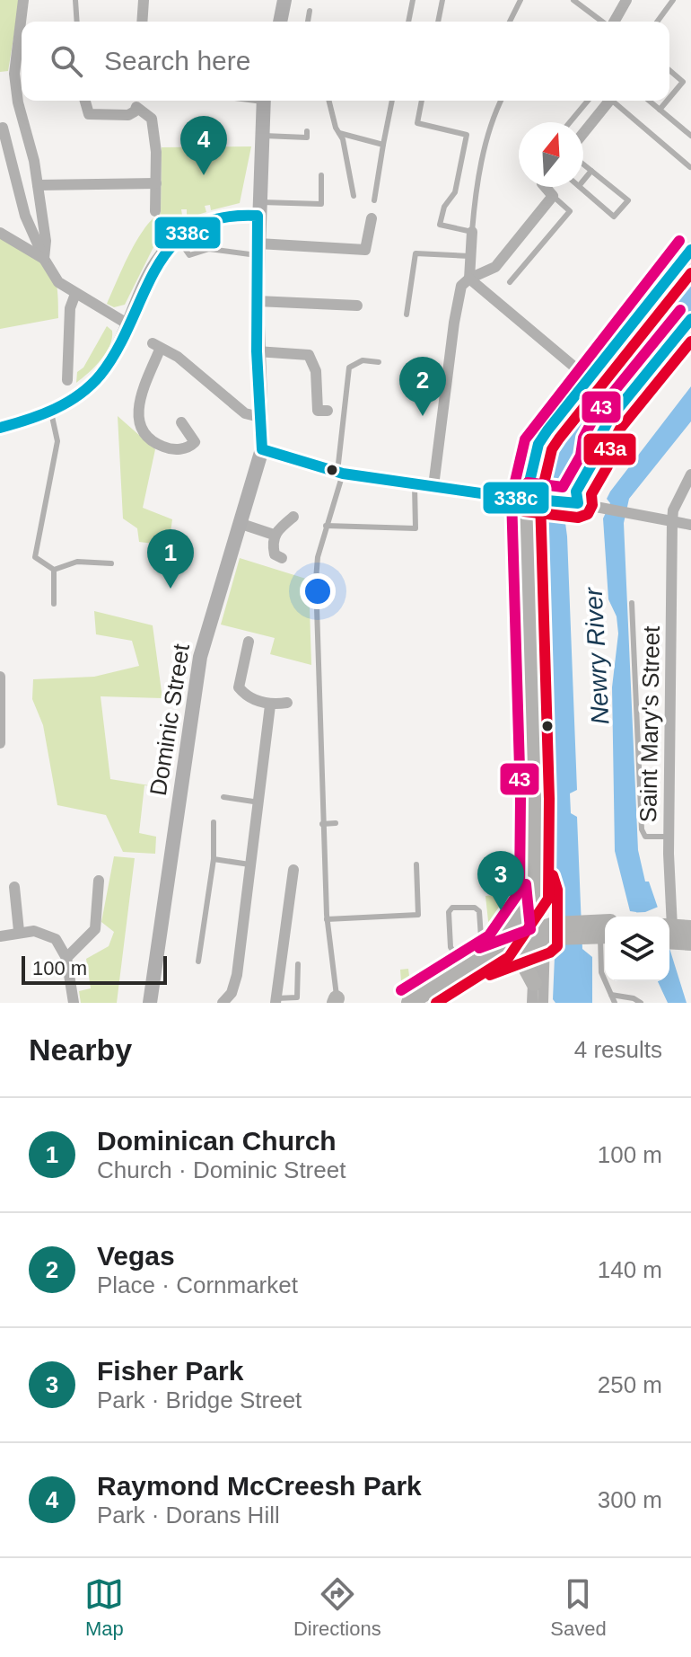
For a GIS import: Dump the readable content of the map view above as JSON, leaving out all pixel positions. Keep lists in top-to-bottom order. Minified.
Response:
{"streets":{"main road":["Dominic Street"],"street":["Saint Mary's Street"]},"water":["Newry River"],"lines":["transit line 338c","transit line 43","transit line 43a"],"scale_bar":"100 m","north":"top","page":{"search":"Search here","pins":["4","2","1","3"],"scale":"100 m","heading":["Nearby","4 results"],"list":[{"mark":"1","name":"Dominican Church","note":"Church · Dominic Street","value":"100 m"},{"mark":"2","name":"Vegas","note":"Place · Cornmarket","value":"140 m"},{"mark":"3","name":"Fisher Park","note":"Park · Bridge Street","value":"250 m"},{"mark":"4","name":"Raymond McCreesh Park","note":"Park · Dorans Hill","value":"300 m"}],"nav":["Map","Directions","Saved"]}}
